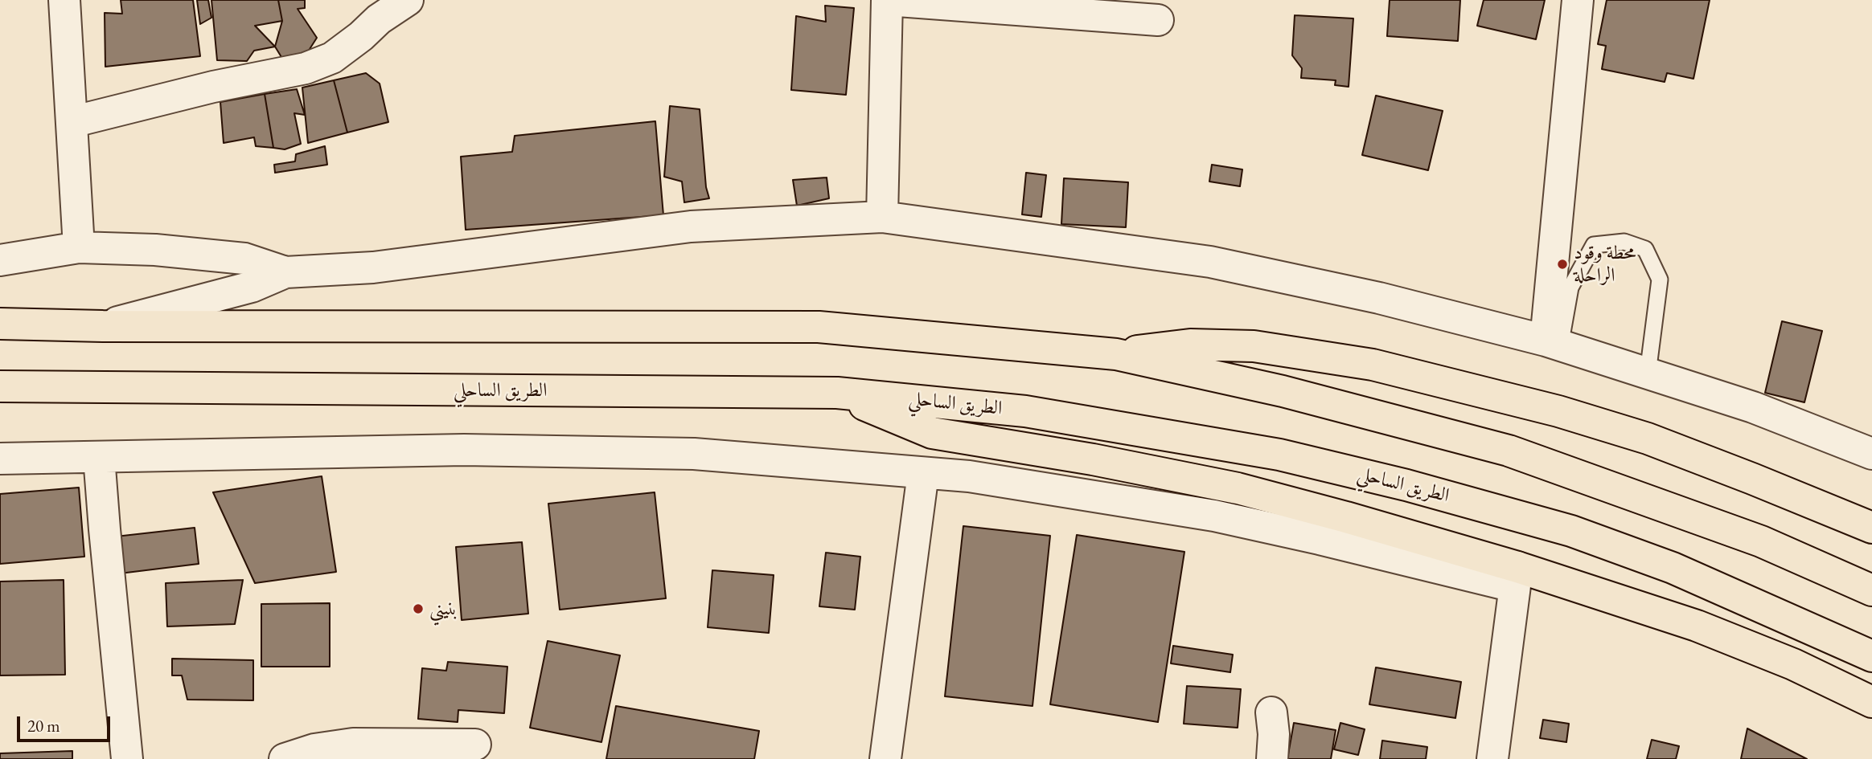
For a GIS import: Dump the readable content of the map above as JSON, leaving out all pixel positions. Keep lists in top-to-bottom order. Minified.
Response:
{"streets":{"highway":["الطريق الساحلي"]},"places":["محطة وقود الراحلة","بنيني"],"scale_bar":"20 m"}
